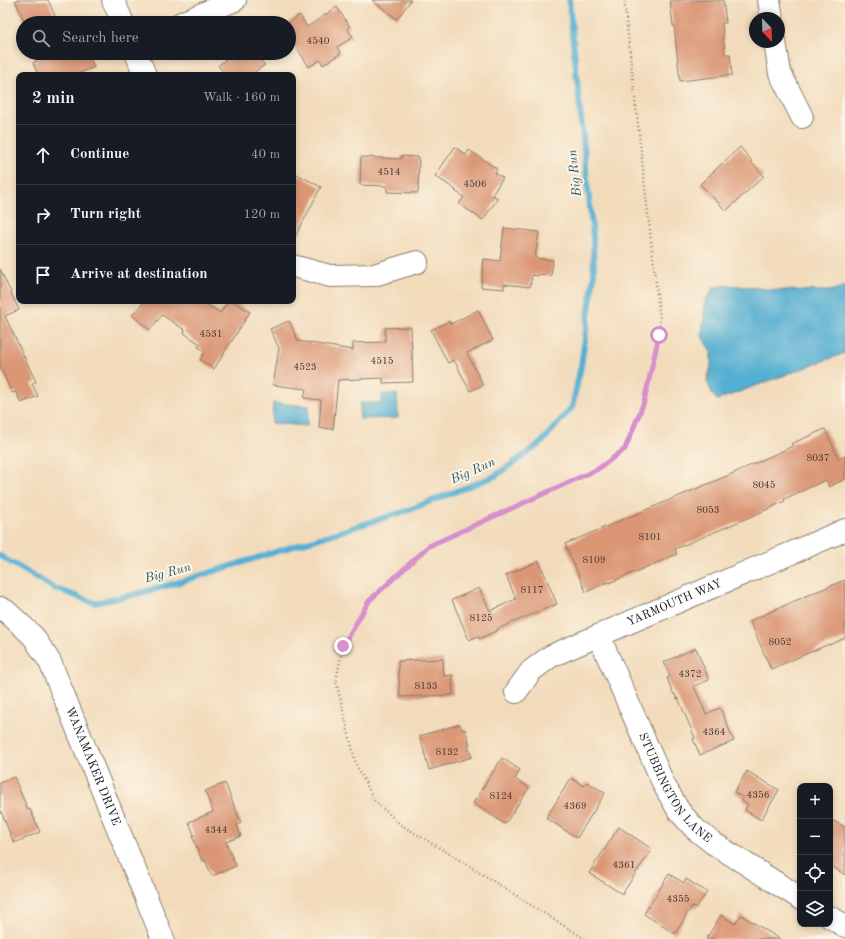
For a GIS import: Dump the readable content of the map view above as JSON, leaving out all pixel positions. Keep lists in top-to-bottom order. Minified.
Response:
{"streets":{"street":["YARMOUTH WAY","WANAMAKER DRIVE","STUBBINGTON LANE"]},"crossings":[["YARMOUTH WAY","STUBBINGTON LANE"]],"water":["Big Run"],"house_numbers":["4540","4514","4506","4531","4515","4523","8037","8045","8053","8101","8109","8117","8125","8052","4372","8133","4364","8132","4356","8124","4369","4344","4361","4355"],"north":"bottom right","page":{"search":"Search here","heading":["2 min","Walk · 160 m"],"list":[["Continue","40 m"],["Turn right","120 m"],"Arrive at destination"],"map_buttons":["+","−"]}}
